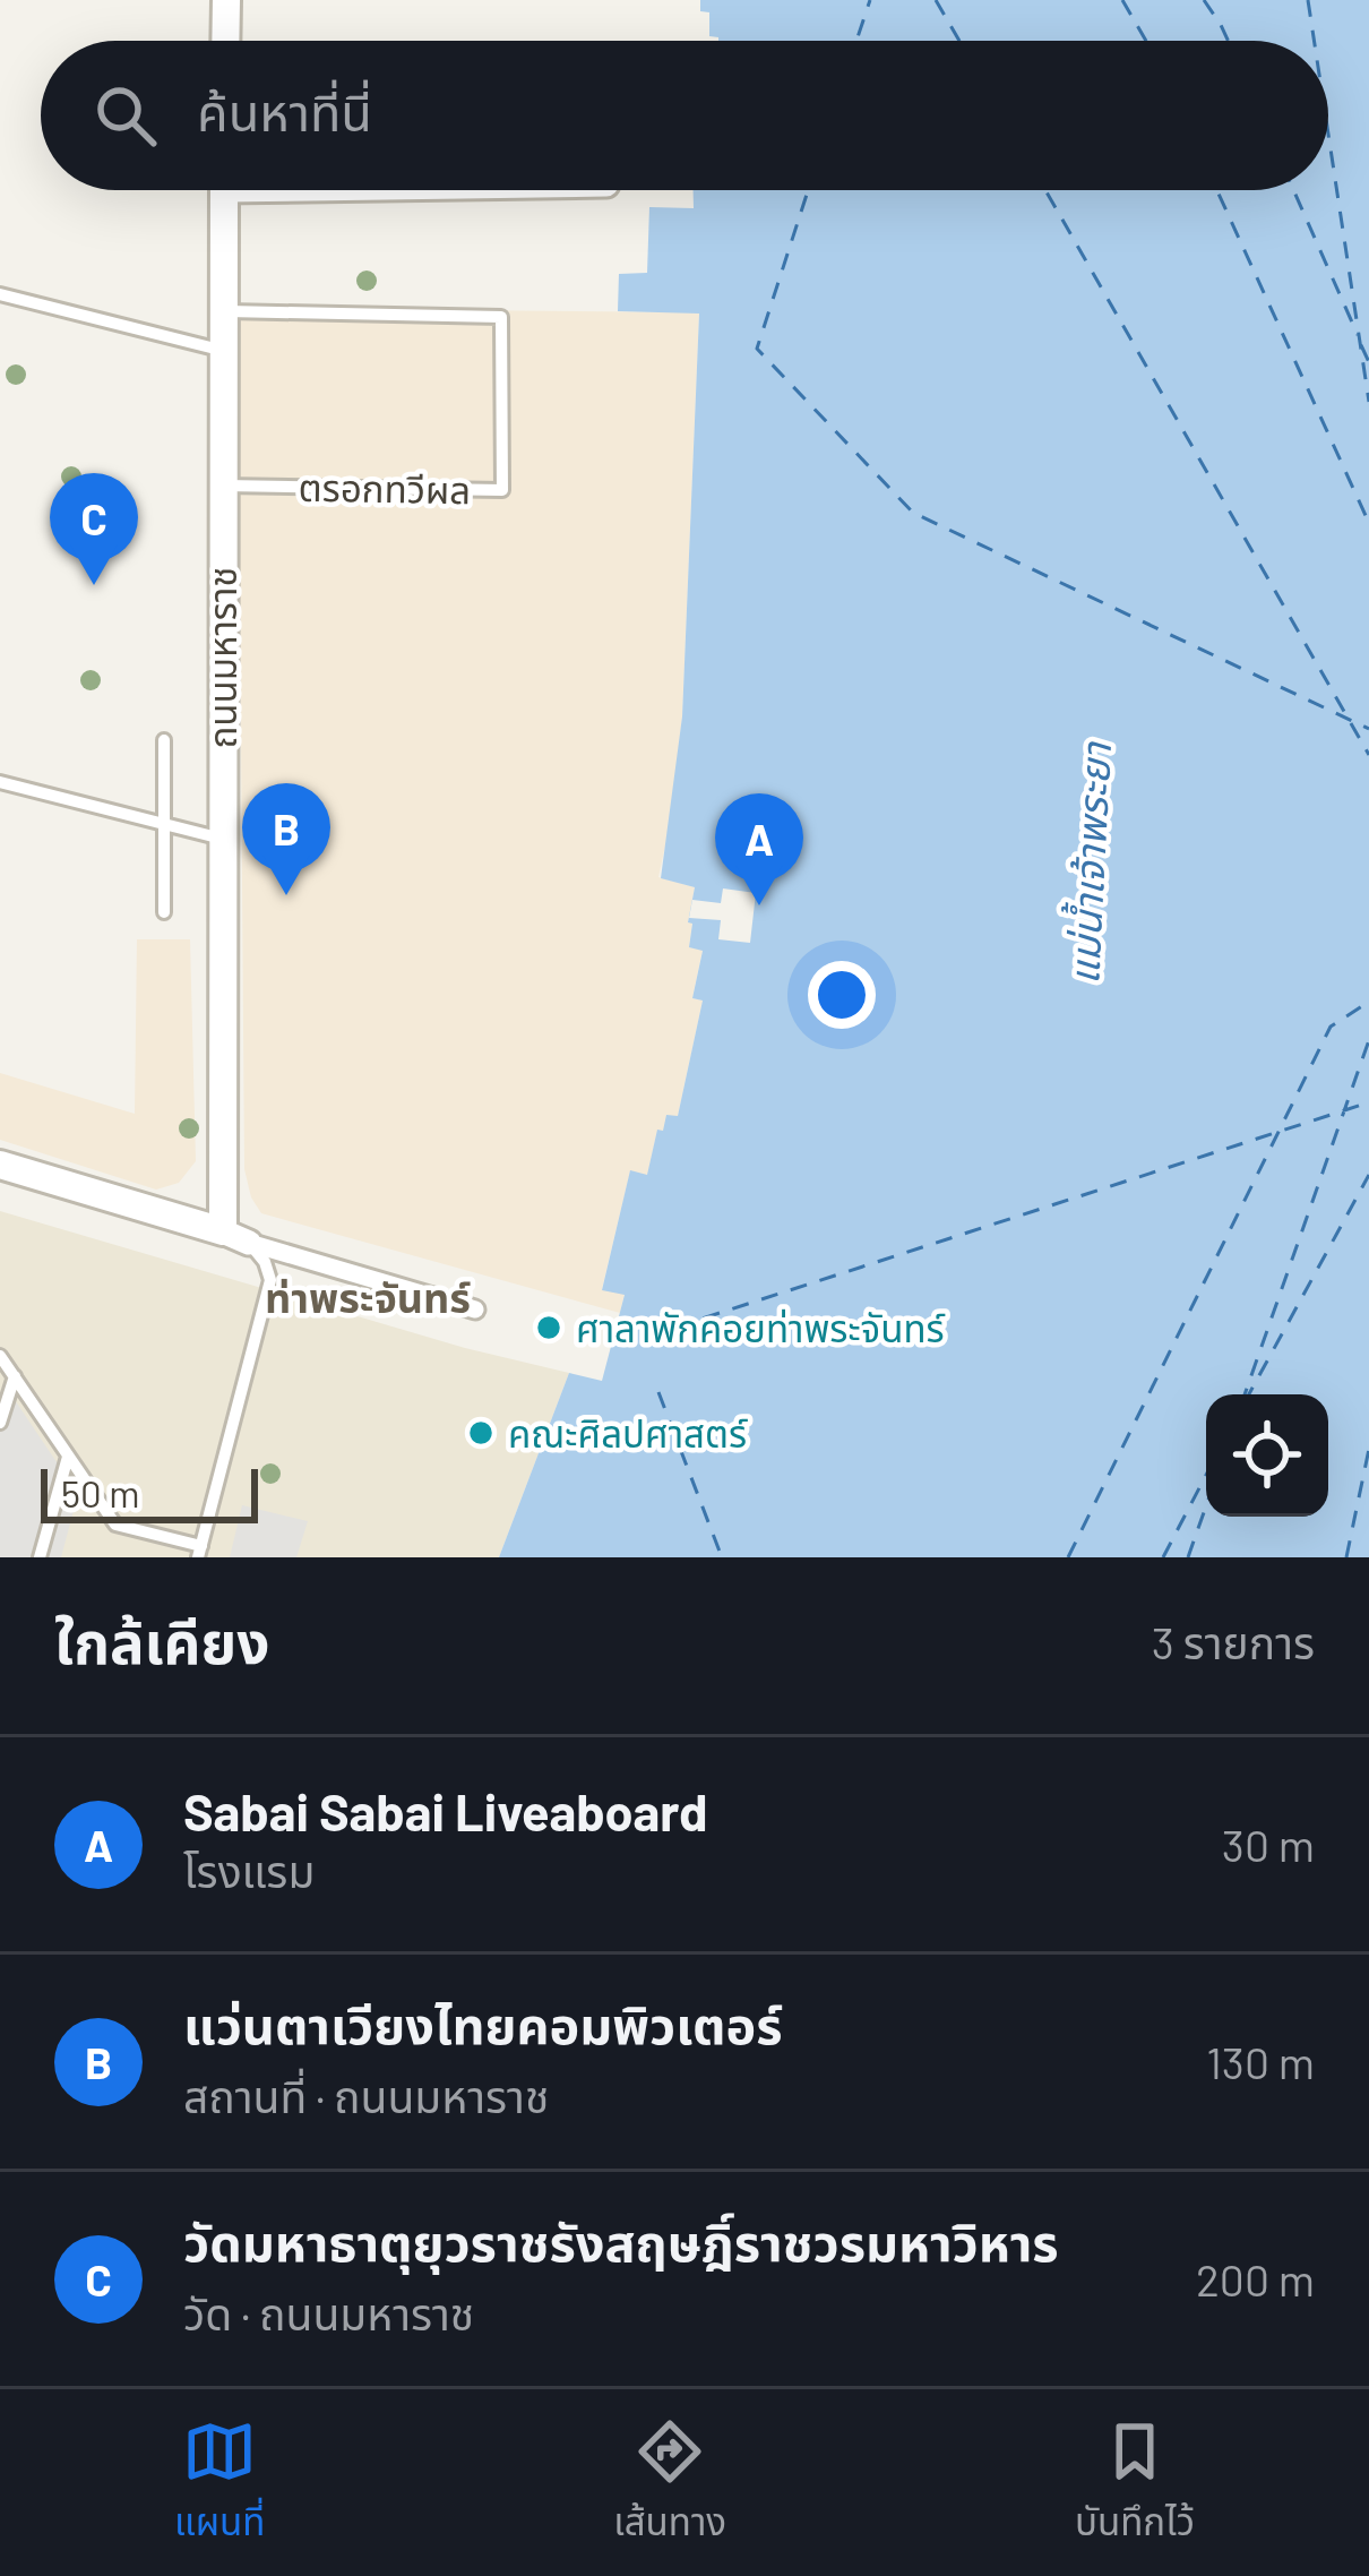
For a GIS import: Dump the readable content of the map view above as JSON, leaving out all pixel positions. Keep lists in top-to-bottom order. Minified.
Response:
{"streets":{"street":["ถนนมหาราช"],"lane":["ตรอกทวีผล"]},"crossings":[["ตรอกทวีผล","ถนนมหาราช"]],"districts":["ท่าพระจันทร์"],"water":["แม่น้ำเจ้าพระยา"],"places":["ศาลาพักคอยท่าพระจันทร์","คณะศิลปศาสตร์"],"scale_bar":"50 m","page":{"search":"ค้นหาที่นี่","pins":["C","B","A"],"scale":"50 m","heading":["ใกล้เคียง","3 รายการ"],"list":[{"mark":"A","name":"Sabai Sabai Liveaboard","note":"โรงแรม","value":"30 m"},{"mark":"B","name":"แว่นตาเวียงไทยคอมพิวเตอร์","note":"สถานที่ · ถนนมหาราช","value":"130 m"},{"mark":"C","name":"วัดมหาธาตุยุวราชรังสฤษฎิ์ราชวรมหาวิหาร","note":"วัด · ถนนมหาราช","value":"200 m"}],"nav":["แผนที่","เส้นทาง","บันทึกไว้"]}}
